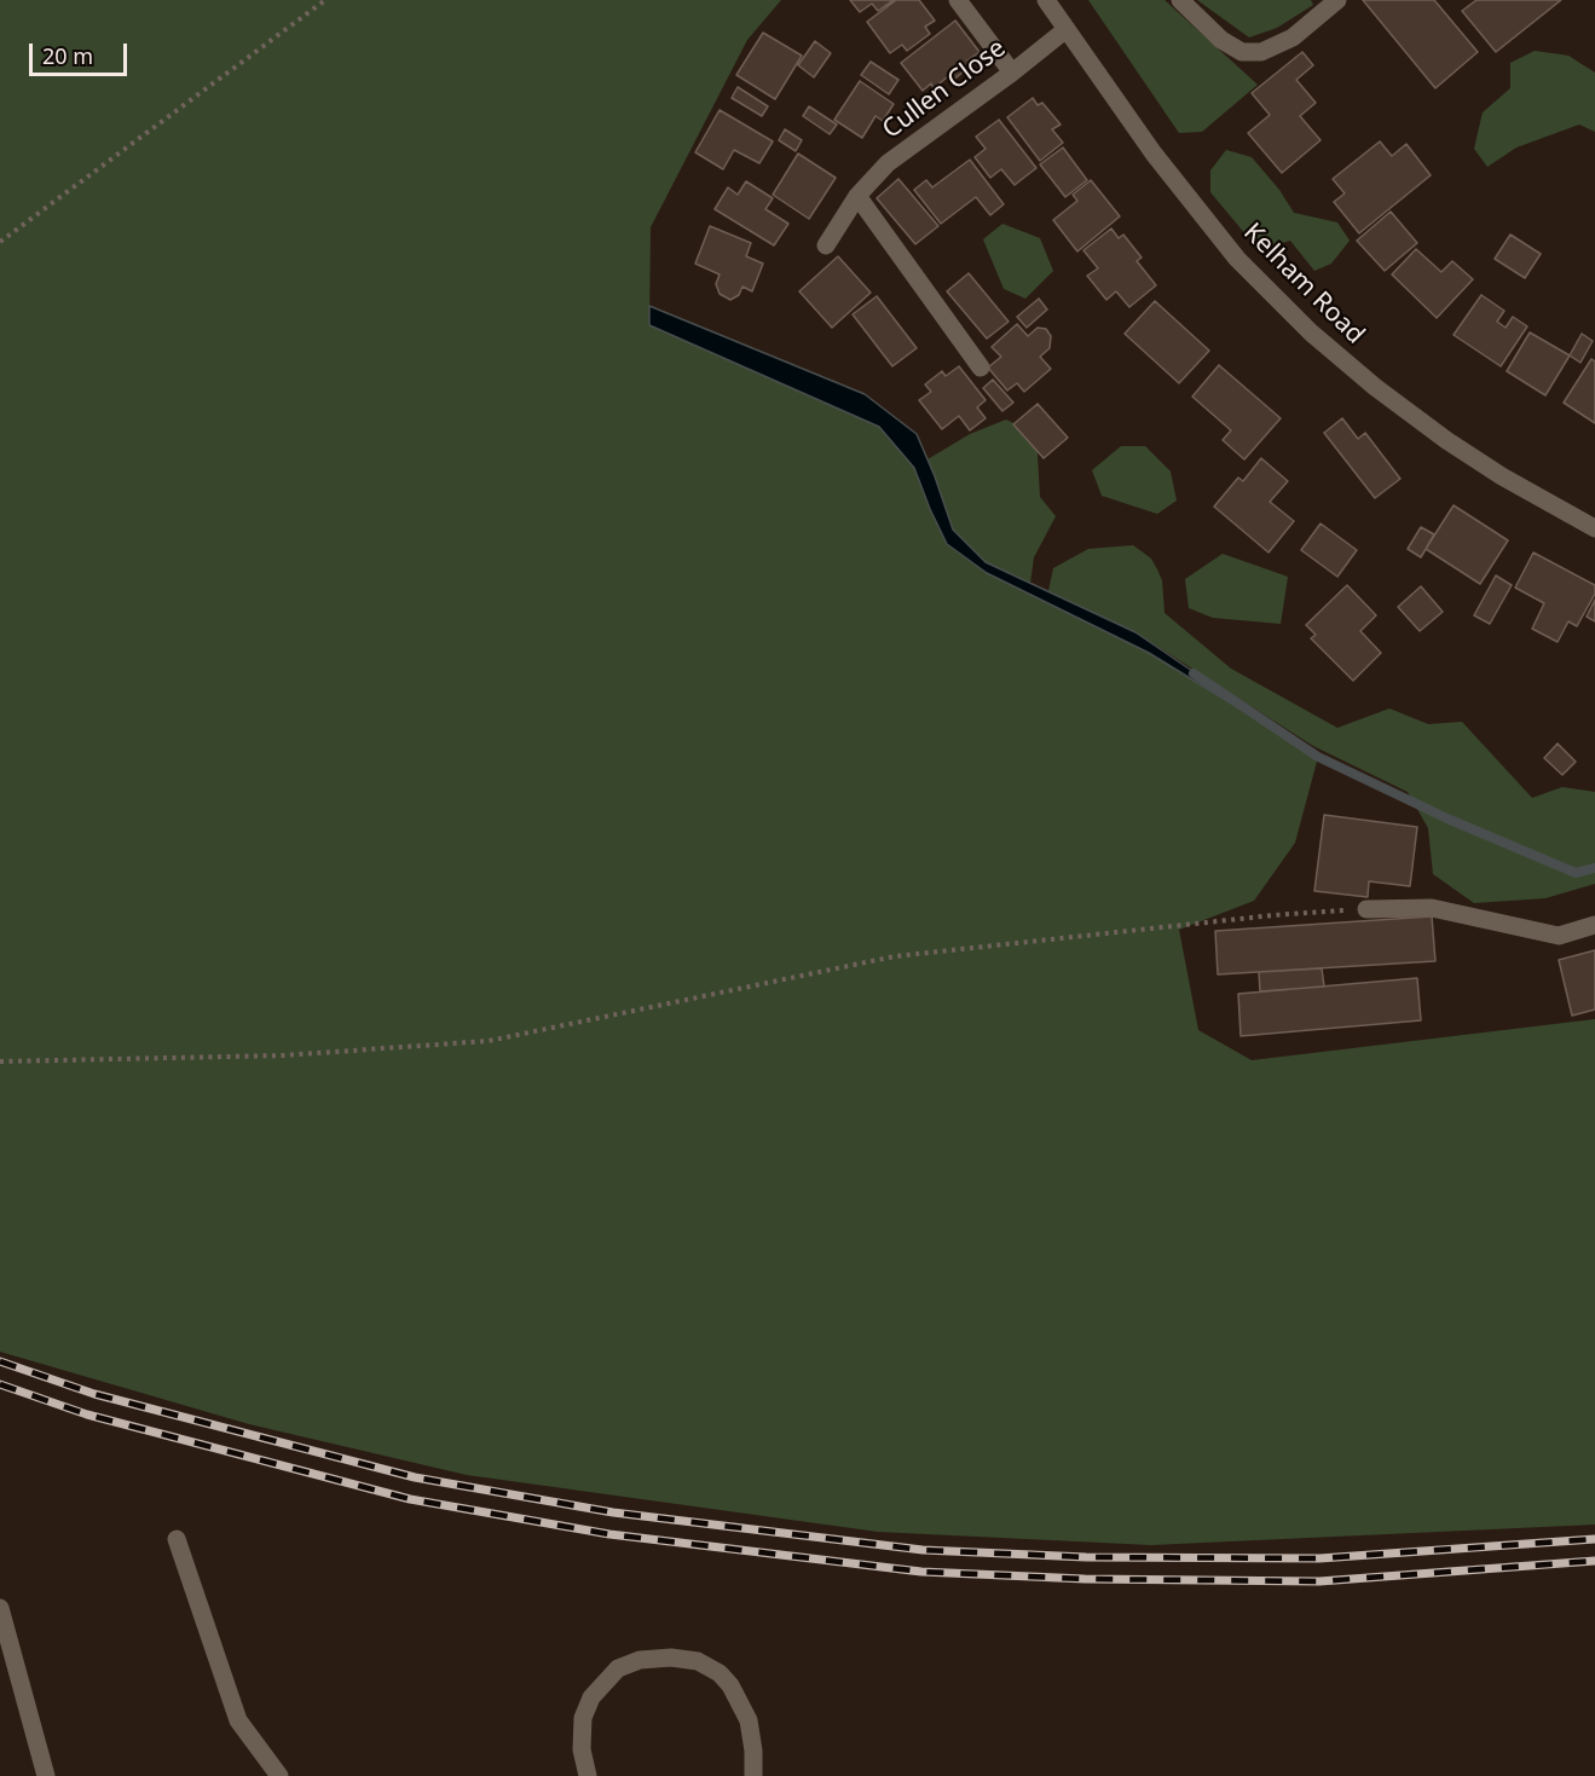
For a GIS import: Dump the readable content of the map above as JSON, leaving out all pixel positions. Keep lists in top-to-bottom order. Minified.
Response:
{"streets":{"street":["Cullen Close","Kelham Road"]},"crossings":[["Cullen Close","Kelham Road"]],"scale_bar":"20 m"}
